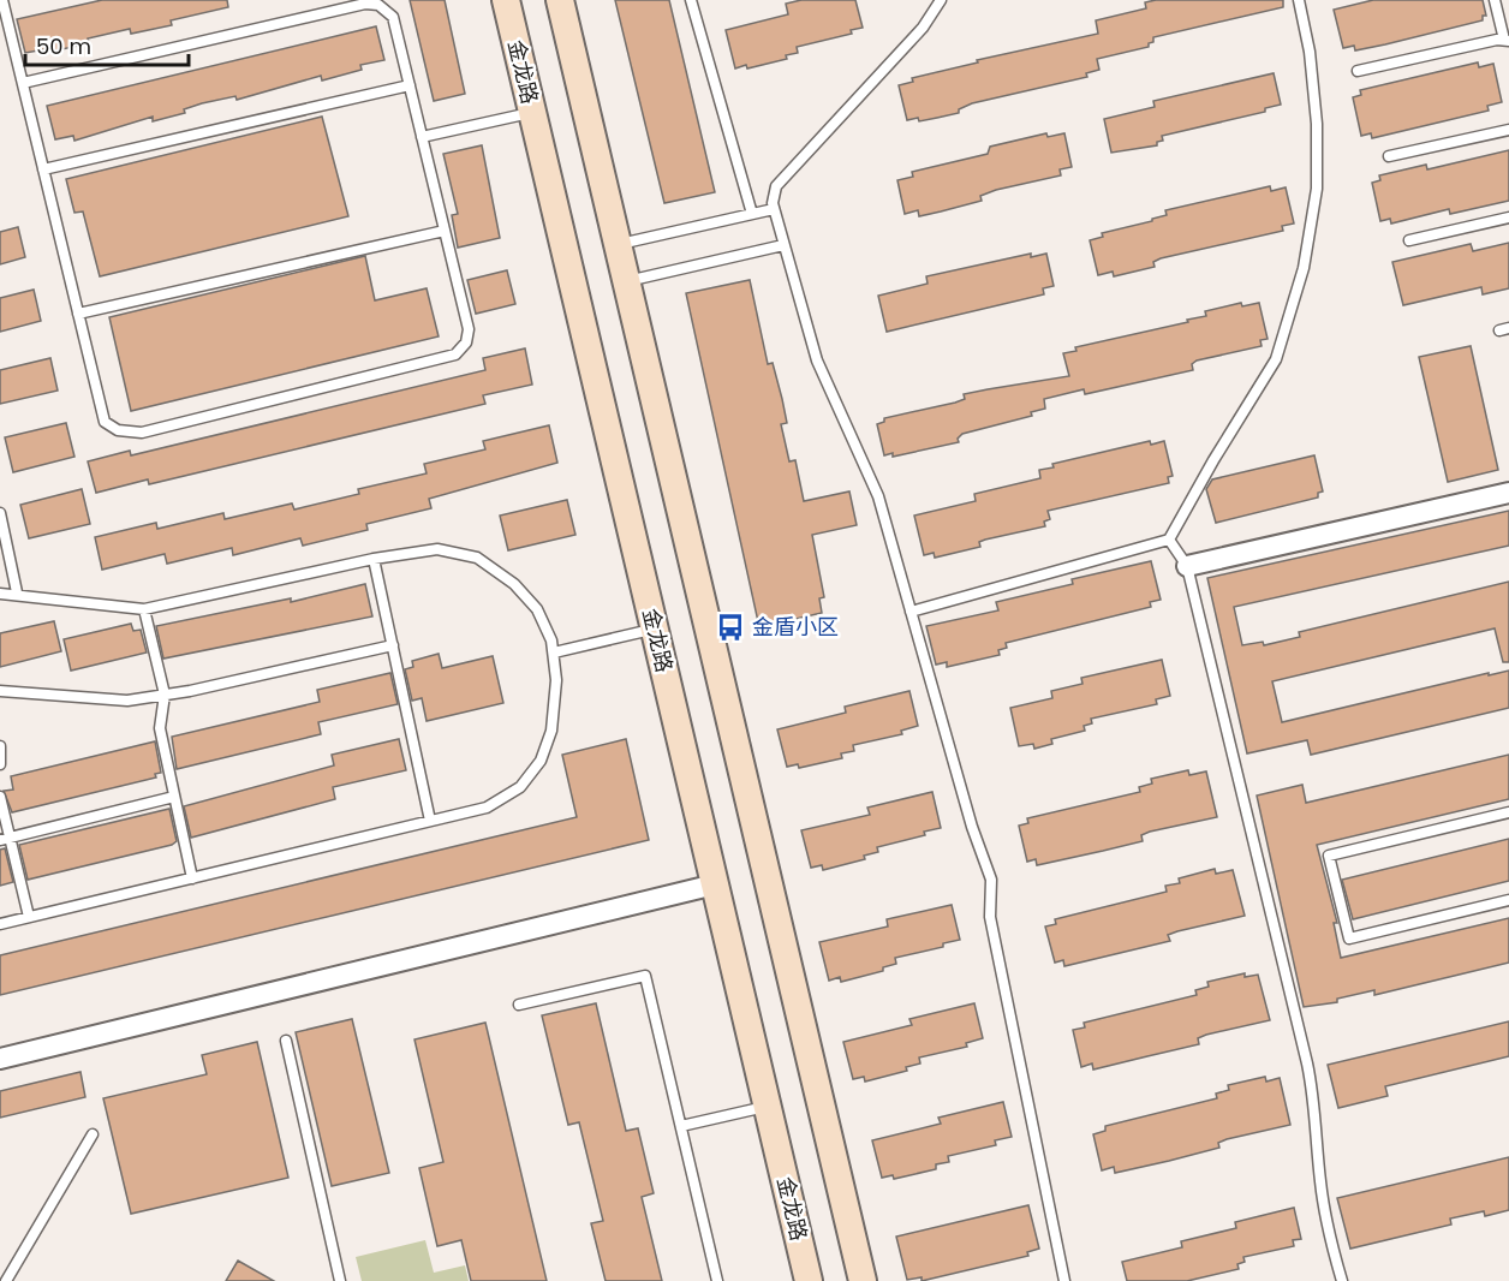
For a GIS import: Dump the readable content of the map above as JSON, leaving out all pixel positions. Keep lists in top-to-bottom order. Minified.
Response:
{"streets":{"main road":["金龙路"]},"places":{"bus stop":["金盾小区"]},"scale_bar":"50 m"}
